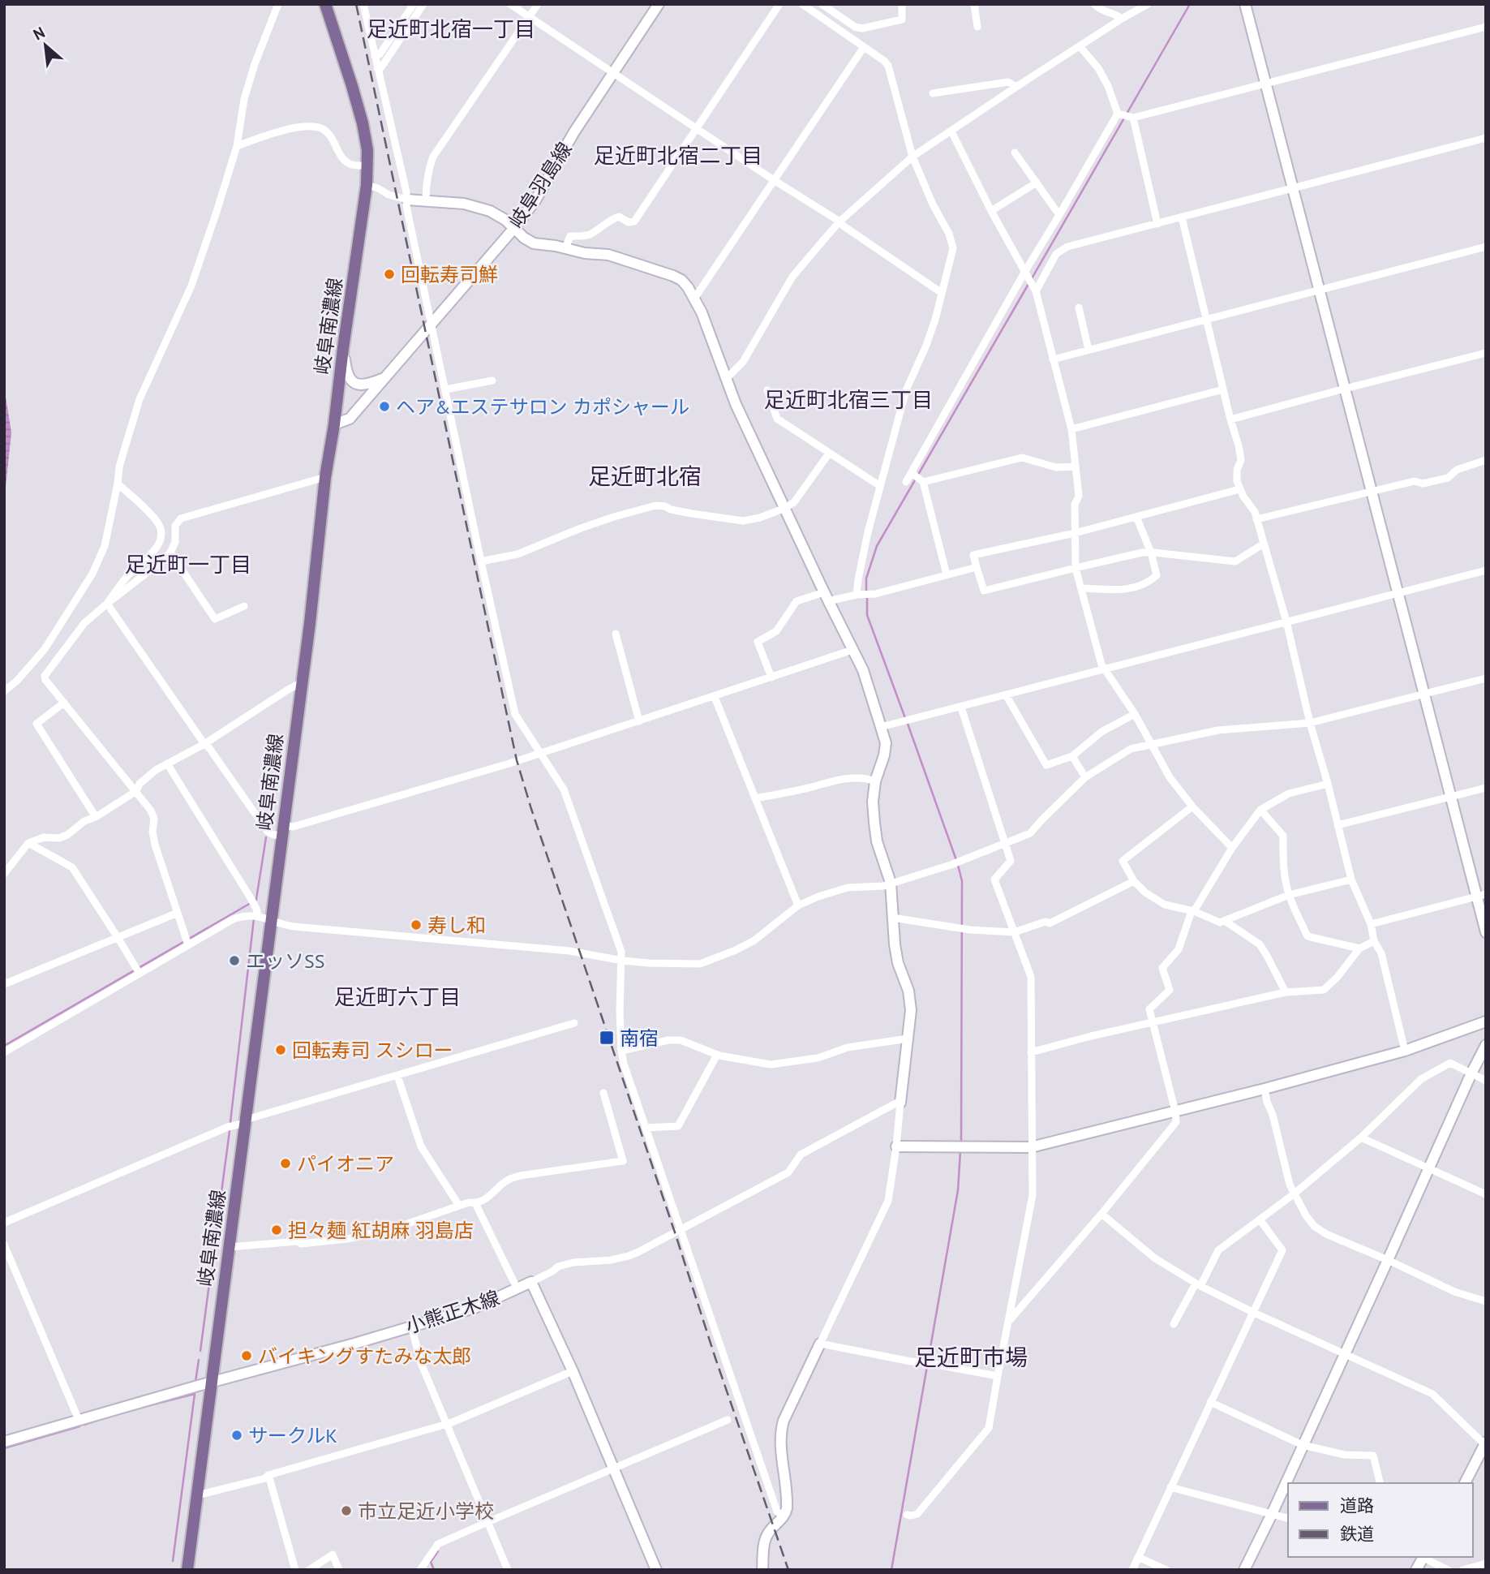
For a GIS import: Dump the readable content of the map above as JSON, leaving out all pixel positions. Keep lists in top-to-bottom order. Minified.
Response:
{"streets":{"main road":["岐阜南濃線"],"street":["岐阜羽島線","小熊正木線"]},"crossings":[["岐阜羽島線","岐阜南濃線"],["岐阜南濃線","小熊正木線"]],"districts":["足近町北宿一丁目","足近町北宿二丁目","足近町北宿三丁目","足近町北宿","足近町一丁目","足近町六丁目","足近町市場"],"places":{"other":["回転寿司鮮","ヘア&エステサロン カポシャール","寿し和","エッソSS","回転寿司 スシロー","パイオニア","担々麺 紅胡麻 羽島店","バイキングすたみな太郎","サークルK","市立足近小学校"],"transit":["南宿"]},"legend":["道路","鉄道"],"north":"top left"}
